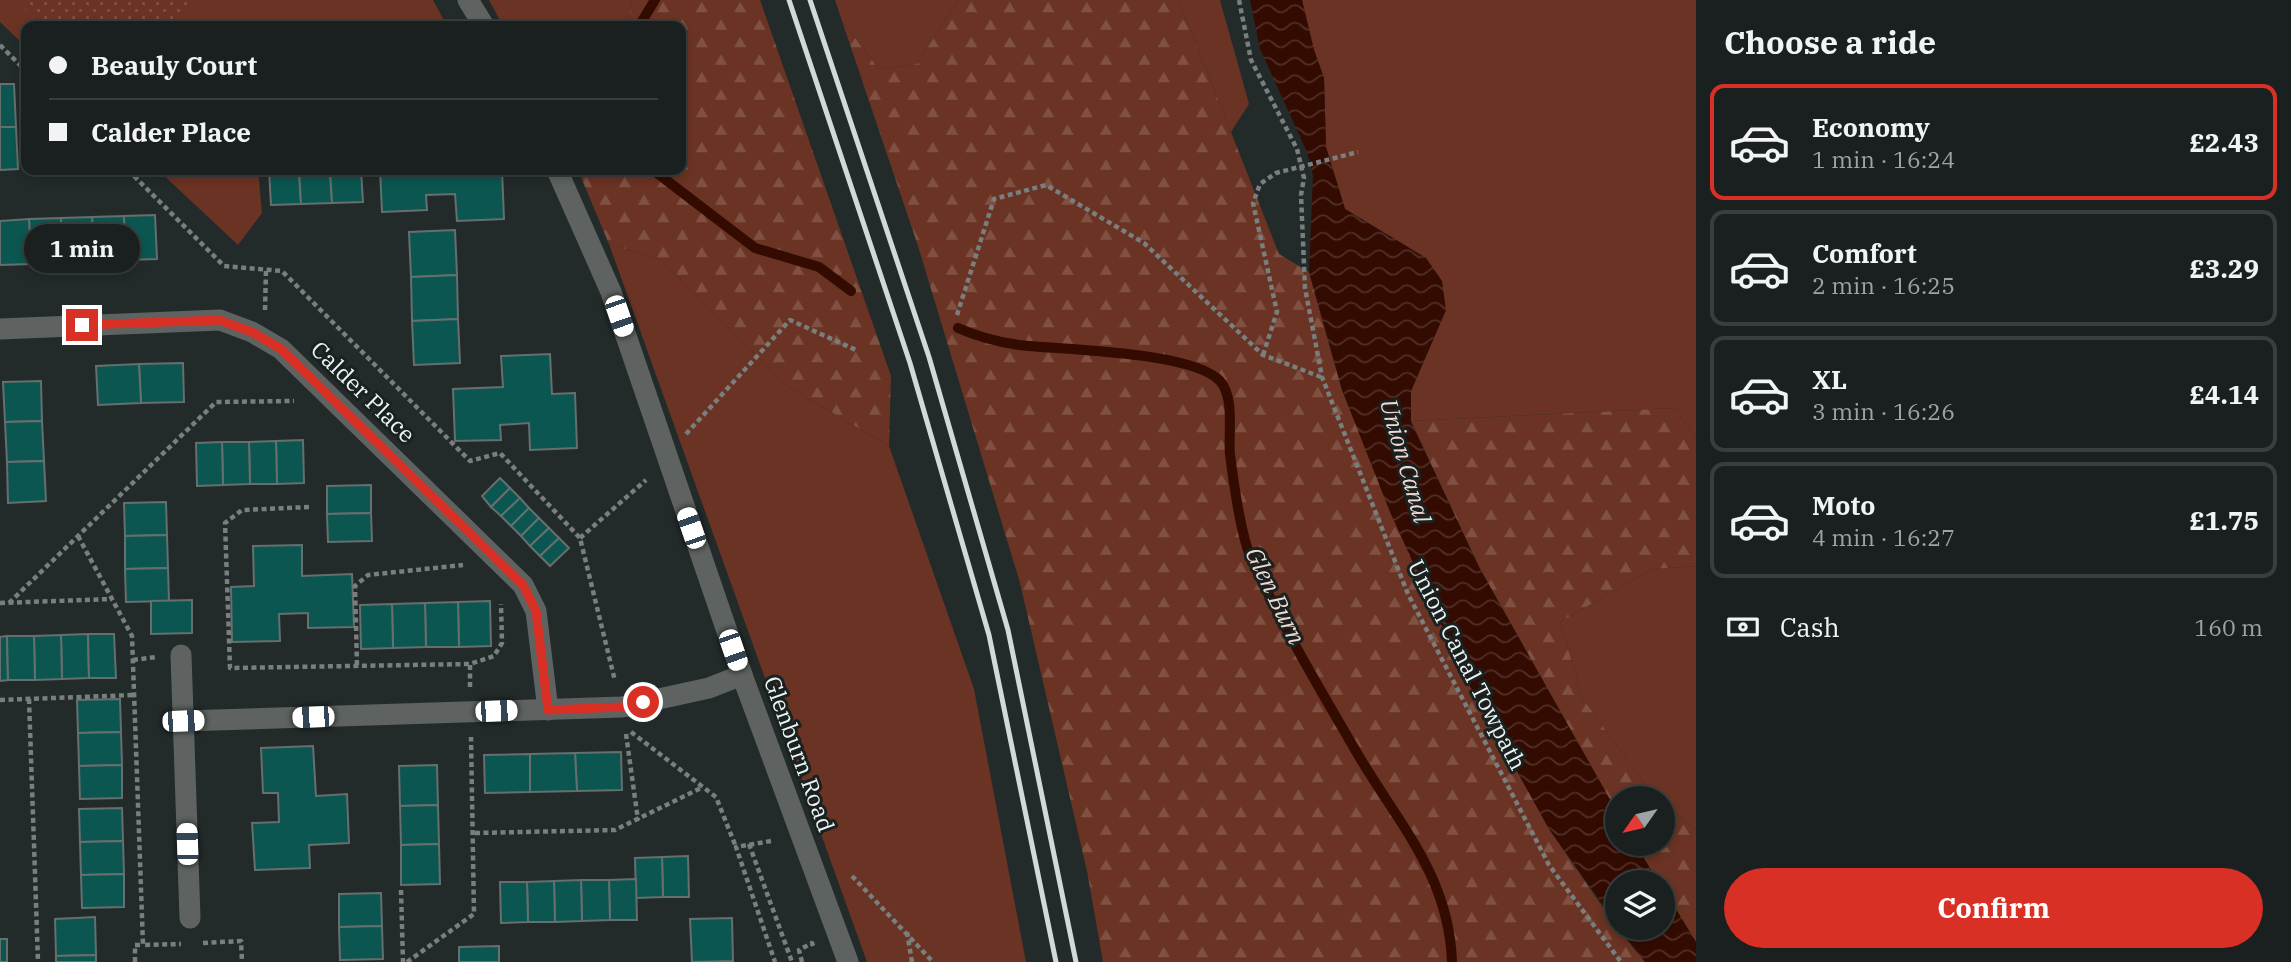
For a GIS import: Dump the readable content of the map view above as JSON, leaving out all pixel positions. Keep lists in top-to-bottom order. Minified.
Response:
{"streets":{"street":["Calder Place","Glenburn Road"],"path":["Union Canal Towpath"]},"water":["Union Canal","Glen Burn"],"north":"bottom left","page":{"heading":"Choose a ride","banner":["Beauly Court","Calder Place"],"list":[{"name":"Economy","note":"1 min · 16:24","value":"£2.43"},{"name":"Comfort","note":"2 min · 16:25","value":"£3.29"},{"name":"XL","note":"3 min · 16:26","value":"£4.14"},{"name":"Moto","note":"4 min · 16:27","value":"£1.75"}],"bubble":"1 min","pay":["Cash","160 m"],"buttons":"Confirm"}}
